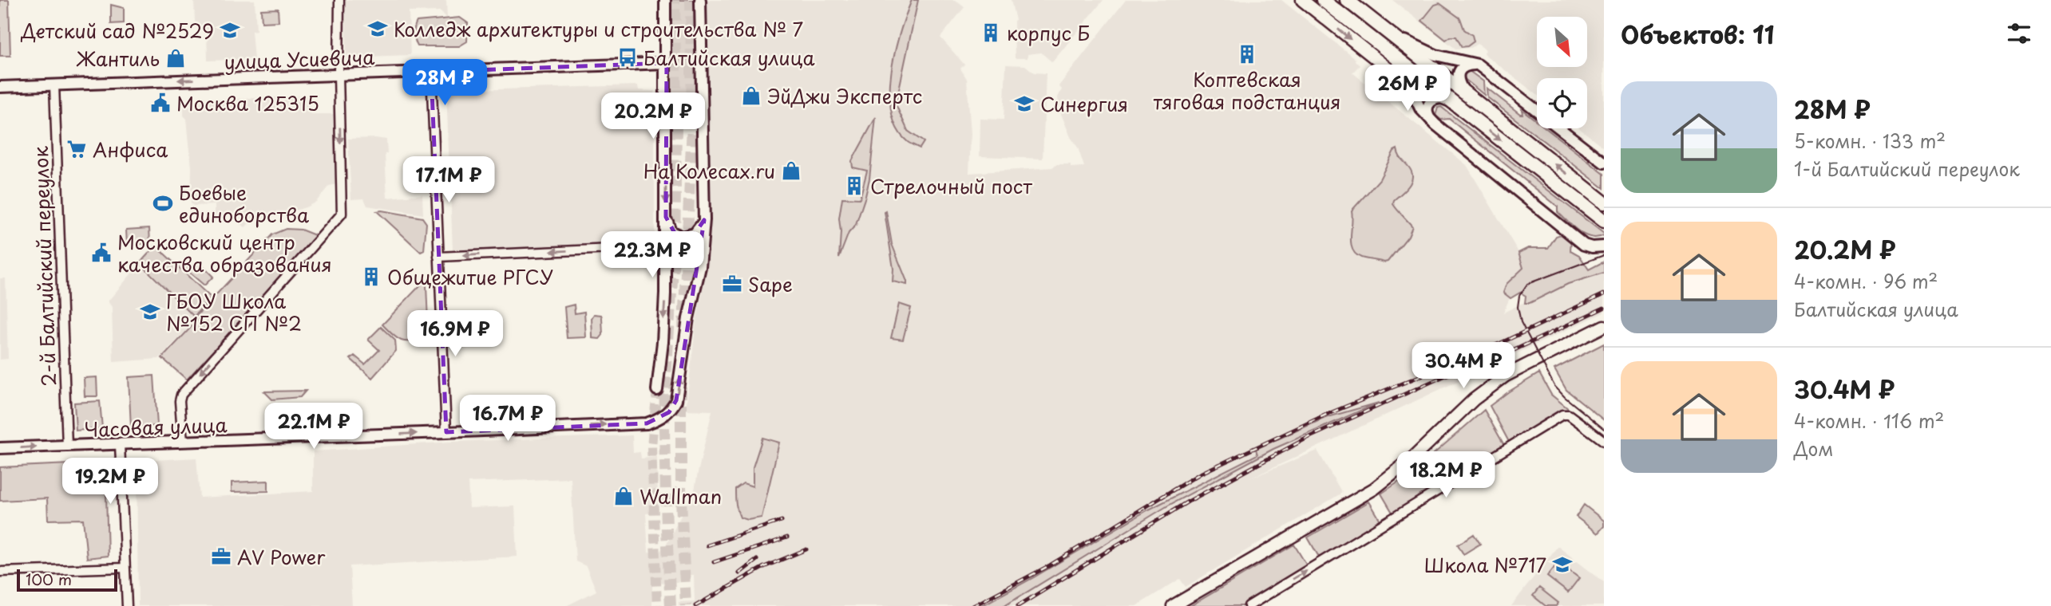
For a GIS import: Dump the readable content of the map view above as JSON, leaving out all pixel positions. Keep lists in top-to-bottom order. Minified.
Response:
{"streets":{"street":["улица Усиевича","2-й Балтийский переулок","Часовая улица"]},"crossings":[["улица Усиевича","2-й Балтийский переулок"],["2-й Балтийский переулок","Часовая улица"]],"one_way":["улица Усиевича","Часовая улица"],"places":{"school or university":["Колледж архитектуры и строительства № 7","Детский сад №2529","Синергия","ГБОУ Школа №152 СП №2","Школа №717"],"building":["корпус Б","Коптевская тяговая подстанция","Стрелочный пост","Общежитие РГСУ"],"bus stop":["Балтийская улица"],"shop":["Жантиль","ЭйДжи Экспертс","На Колесах.ru","Wallman"],"public building":["Москва 125315","Московский центр качества образования"],"supermarket":["Анфиса"],"sports":["Боевые единоборства"],"office":["Sape","AV Power"]},"scale_bar":"100 m","north":"bottom right","page":{"heading":"Объектов: 11","price":["28M ₽","26M ₽","20.2M ₽","17.1M ₽","22.3M ₽","16.9M ₽","30.4M ₽","16.7M ₽","22.1M ₽","18.2M ₽","19.2M ₽"],"list":[{"name":"28M ₽","note":"5-комн. · 133 m² · 1-й Балтийский переулок"},{"name":"20.2M ₽","note":"4-комн. · 96 m² · Балтийская улица"},{"name":"30.4M ₽","note":"4-комн. · 116 m² · Дом"}],"scale":"100 m"}}
